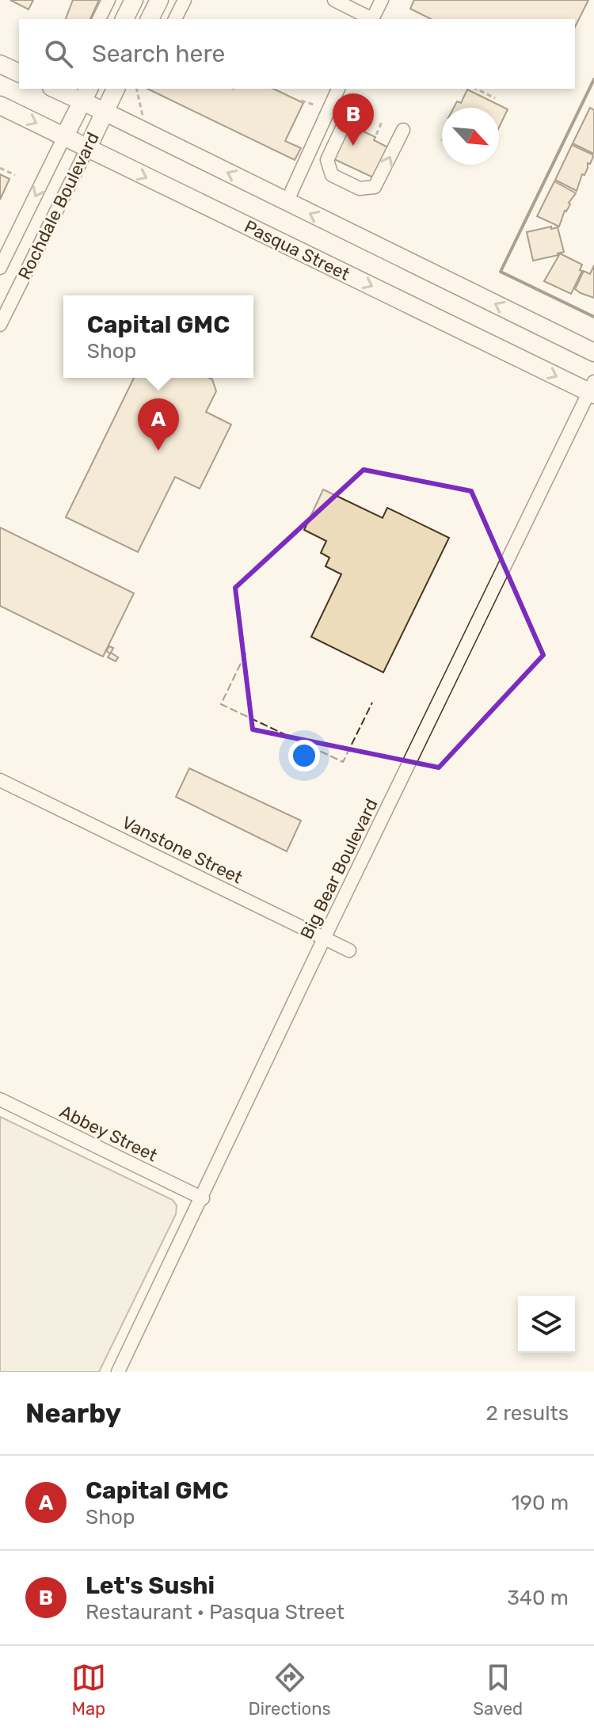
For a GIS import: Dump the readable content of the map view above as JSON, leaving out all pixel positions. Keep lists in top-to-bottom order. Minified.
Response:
{"streets":{"main road":["Rochdale Boulevard","Pasqua Street"],"street":["Vanstone Street","Big Bear Boulevard","Abbey Street"]},"crossings":[["Rochdale Boulevard","Pasqua Street"],["Pasqua Street","Big Bear Boulevard"],["Vanstone Street","Big Bear Boulevard"],["Big Bear Boulevard","Abbey Street"]],"north":"bottom right","page":{"search":"Search here","pins":["B","A"],"popup":["Capital GMC","Shop"],"heading":["Nearby","2 results"],"list":[{"mark":"A","name":"Capital GMC","note":"Shop","value":"190 m"},{"mark":"B","name":"Let's Sushi","note":"Restaurant · Pasqua Street","value":"340 m"}],"nav":["Map","Directions","Saved"]}}
